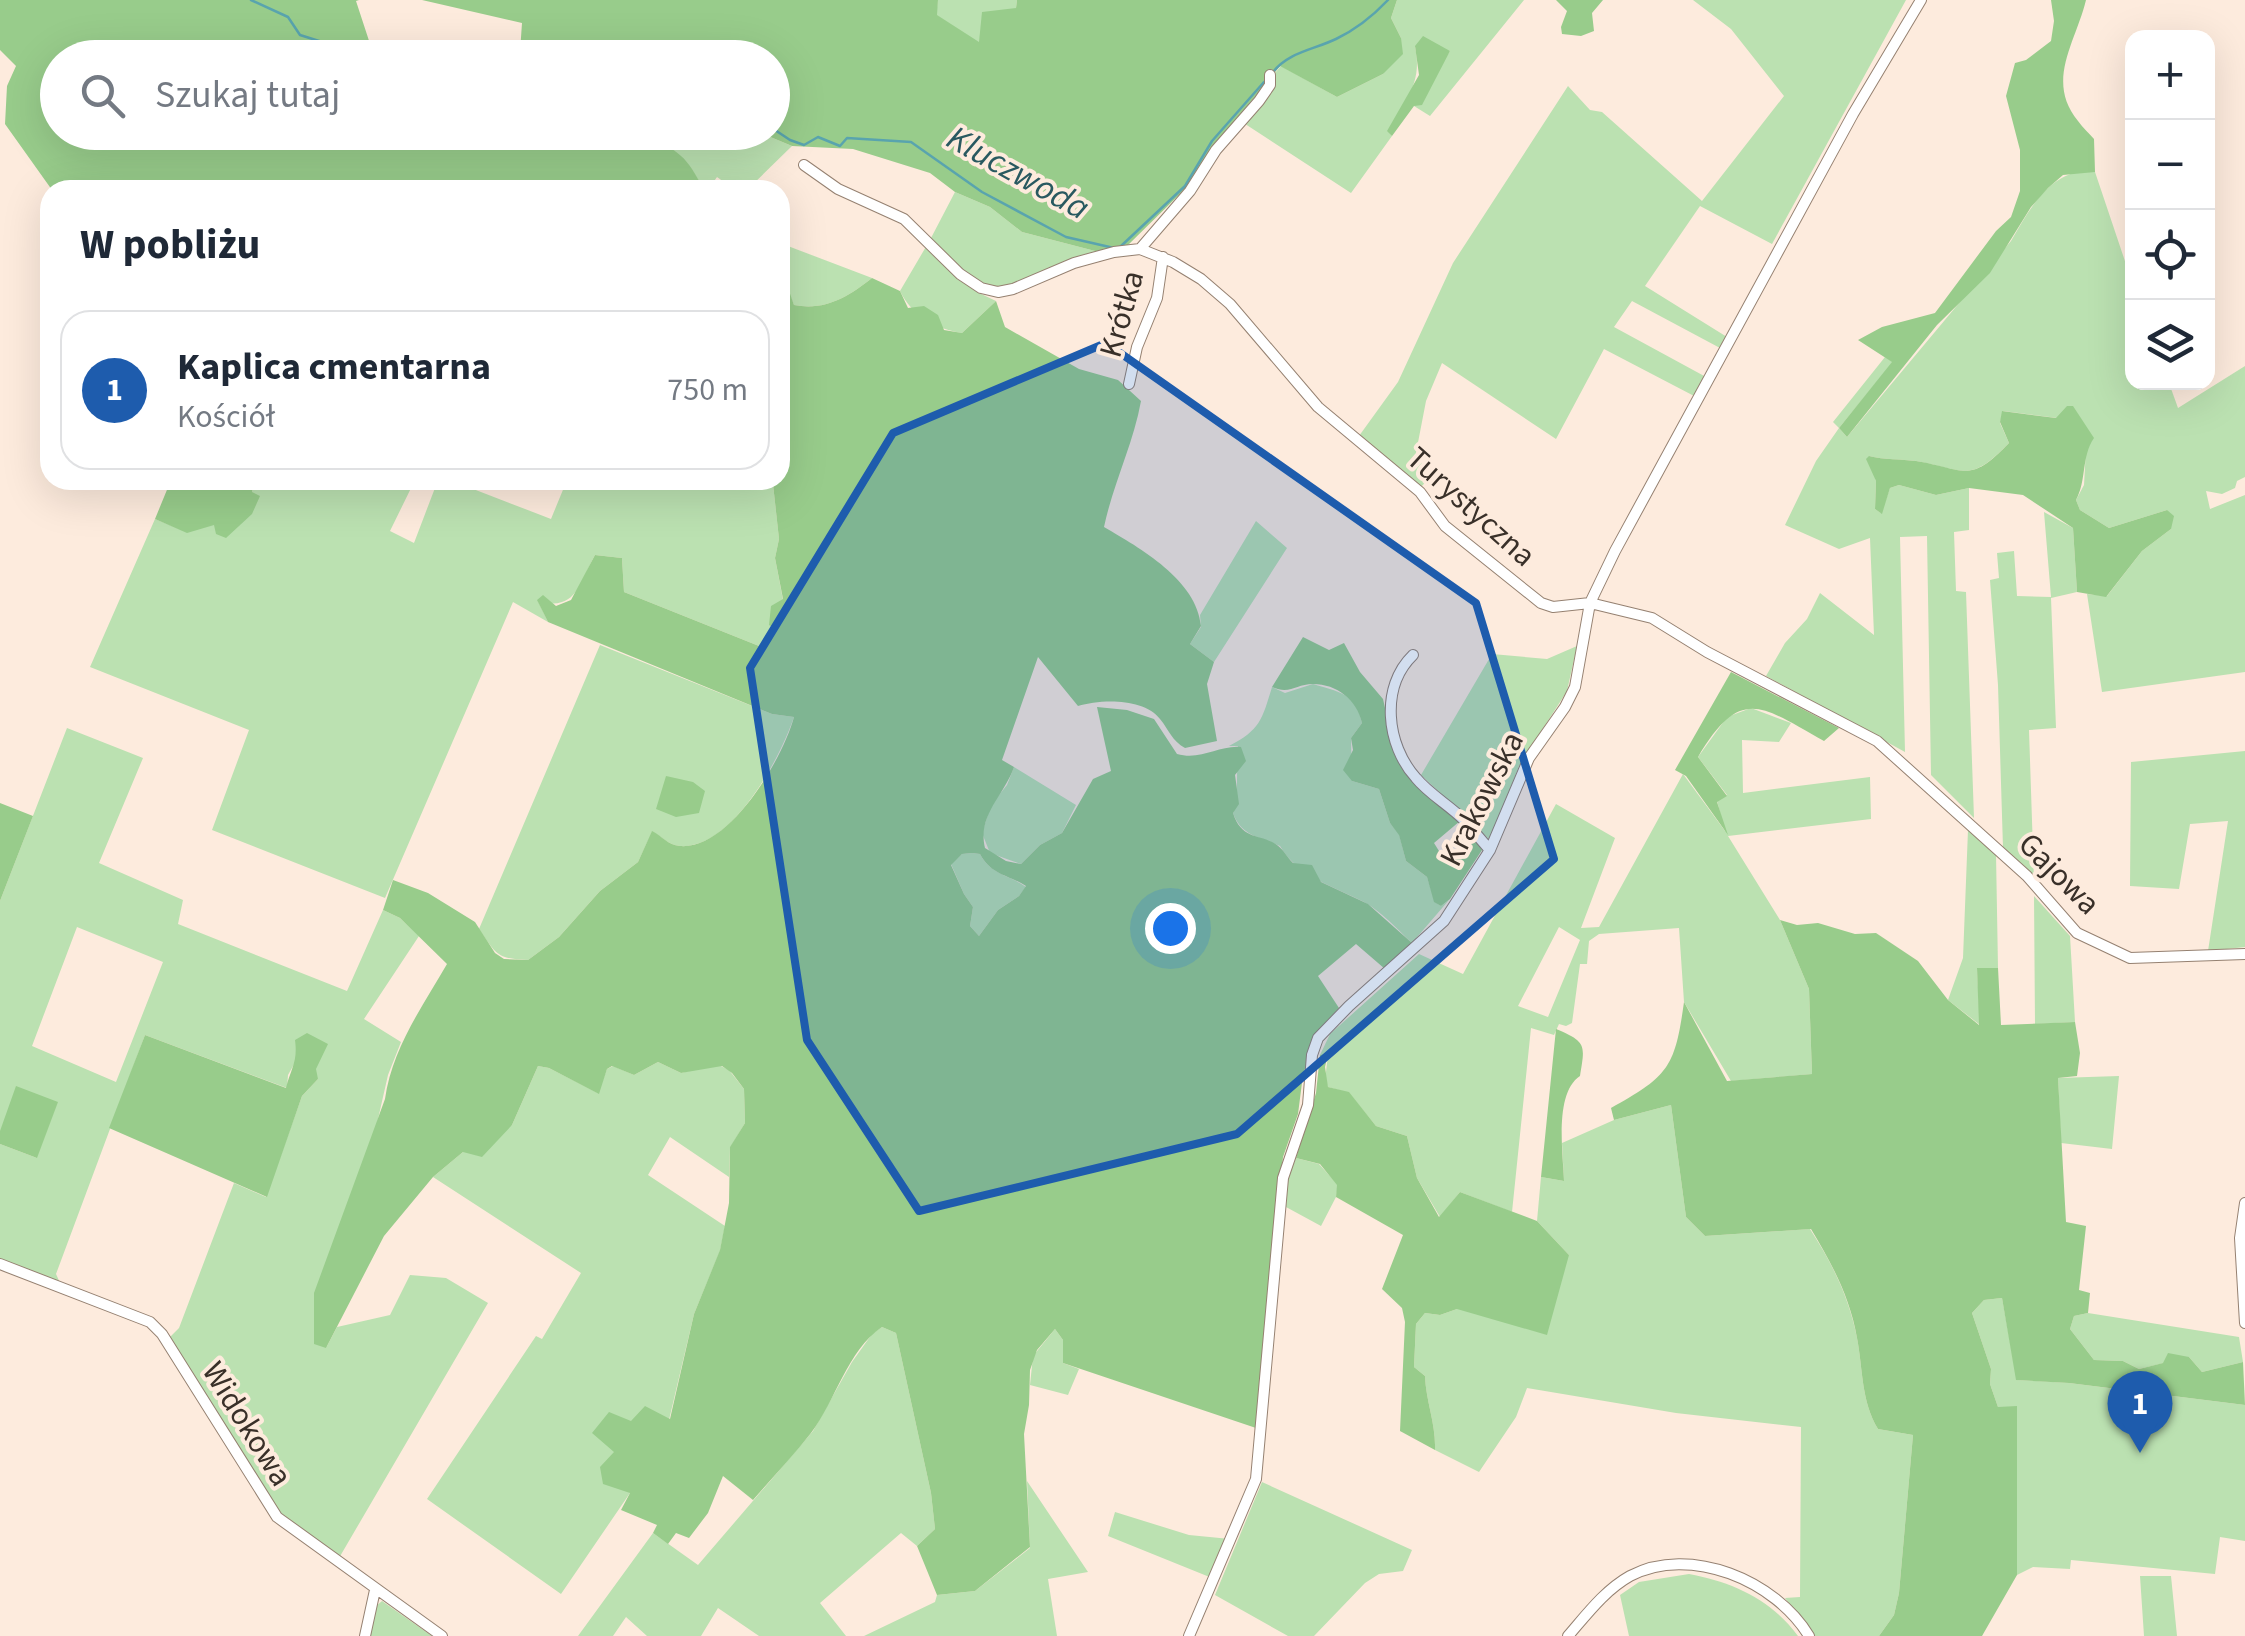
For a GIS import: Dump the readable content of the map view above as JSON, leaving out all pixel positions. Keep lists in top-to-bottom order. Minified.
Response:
{"streets":{"street":["Krótka","Turystyczna","Krakowska","Gajowa","Widokowa"]},"crossings":[["Krótka","Turystyczna"],["Turystyczna","Krakowska"],["Turystyczna","Gajowa"]],"water":["Kluczwoda"],"page":{"map_buttons":["+","−"],"search":"Szukaj tutaj","heading":"W pobliżu","list":[{"mark":"1","name":"Kaplica cmentarna","note":"Kościół","value":"750 m"}],"pins":"1"}}
